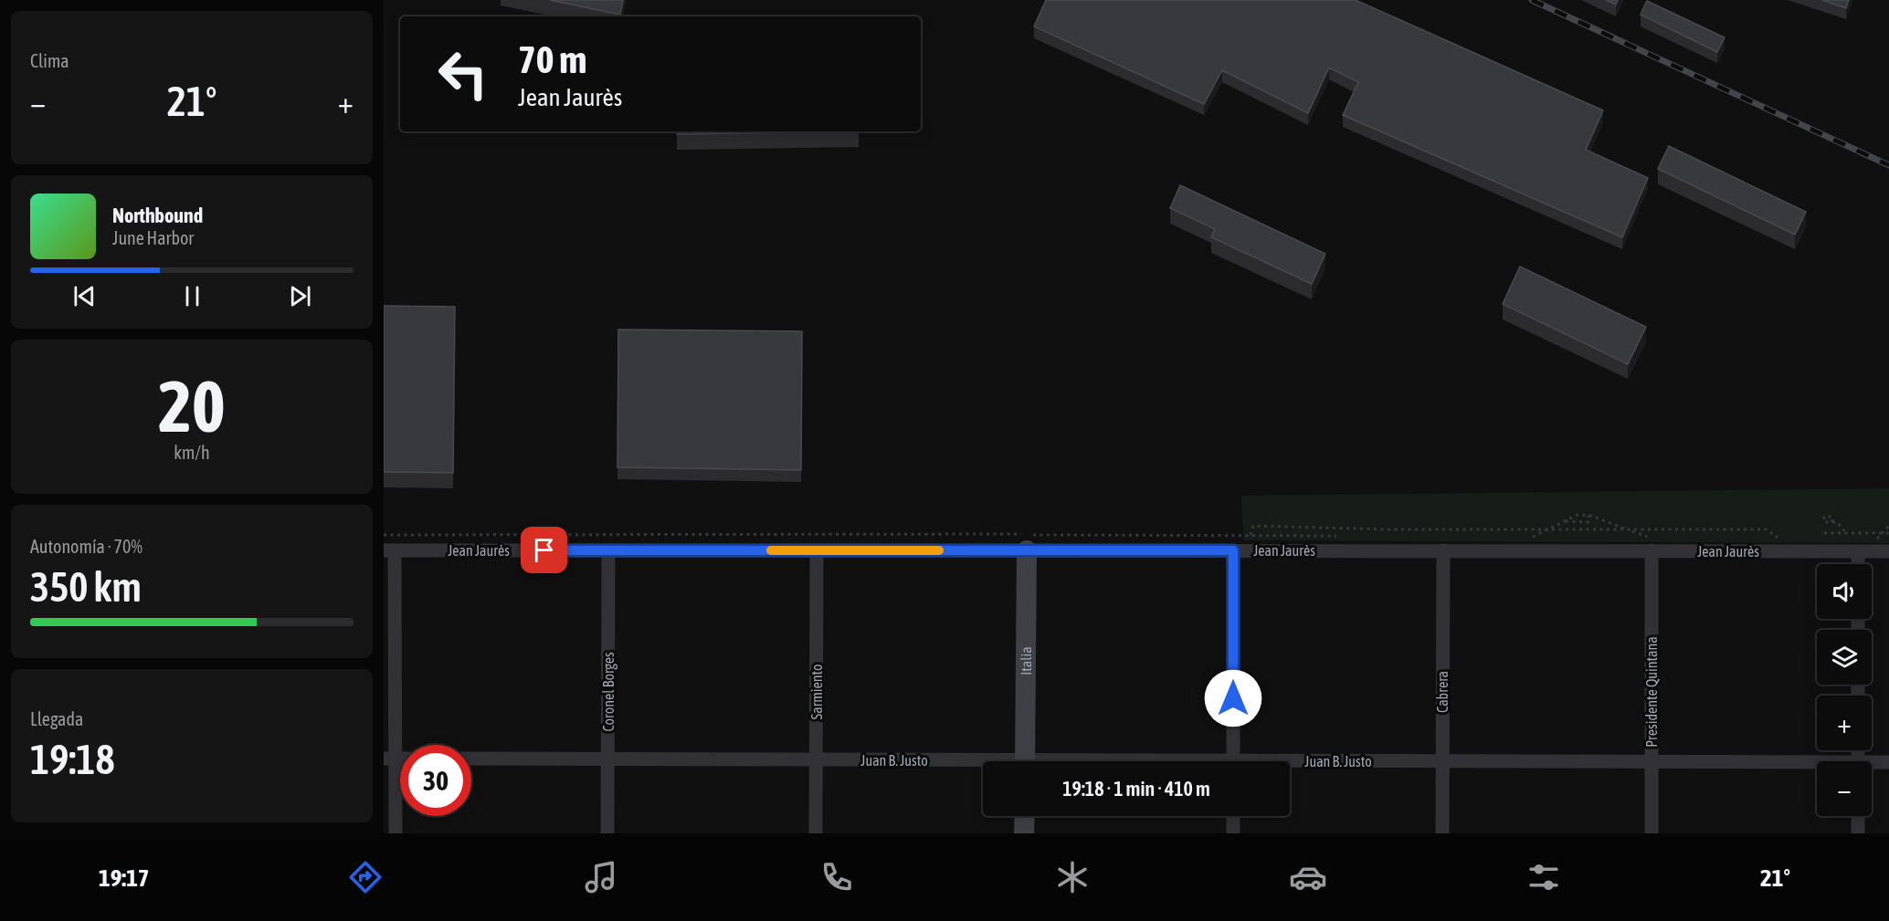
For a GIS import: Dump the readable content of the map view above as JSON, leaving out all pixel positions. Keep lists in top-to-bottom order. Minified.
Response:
{"streets":{"street":["Jean Jaurès","Italia","Coronel Borges","Sarmiento","Cabrera","Presidente Quintana","Juan B. Justo"]},"crossings":[["Jean Jaurès","Italia"],["Jean Jaurès","Coronel Borges"],["Jean Jaurès","Sarmiento"],["Jean Jaurès","Cabrera"],["Jean Jaurès","Presidente Quintana"],["Coronel Borges","Juan B. Justo"],["Sarmiento","Juan B. Justo"],["Cabrera","Juan B. Justo"],["Presidente Quintana","Juan B. Justo"]],"page":{"tile":["Clima",["20","km/h"],["Autonomía · 70%","350 km"],["Llegada","19:18"]],"turn":["70 m","Jean Jaurès"],"heat":["−","21°","+"],"song":["Northbound","June Harbor"],"map_buttons":["+","−"],"limit":"30","trip":"19:18 · 1 min · 410 m","tabs":["19:17","21°"]}}
